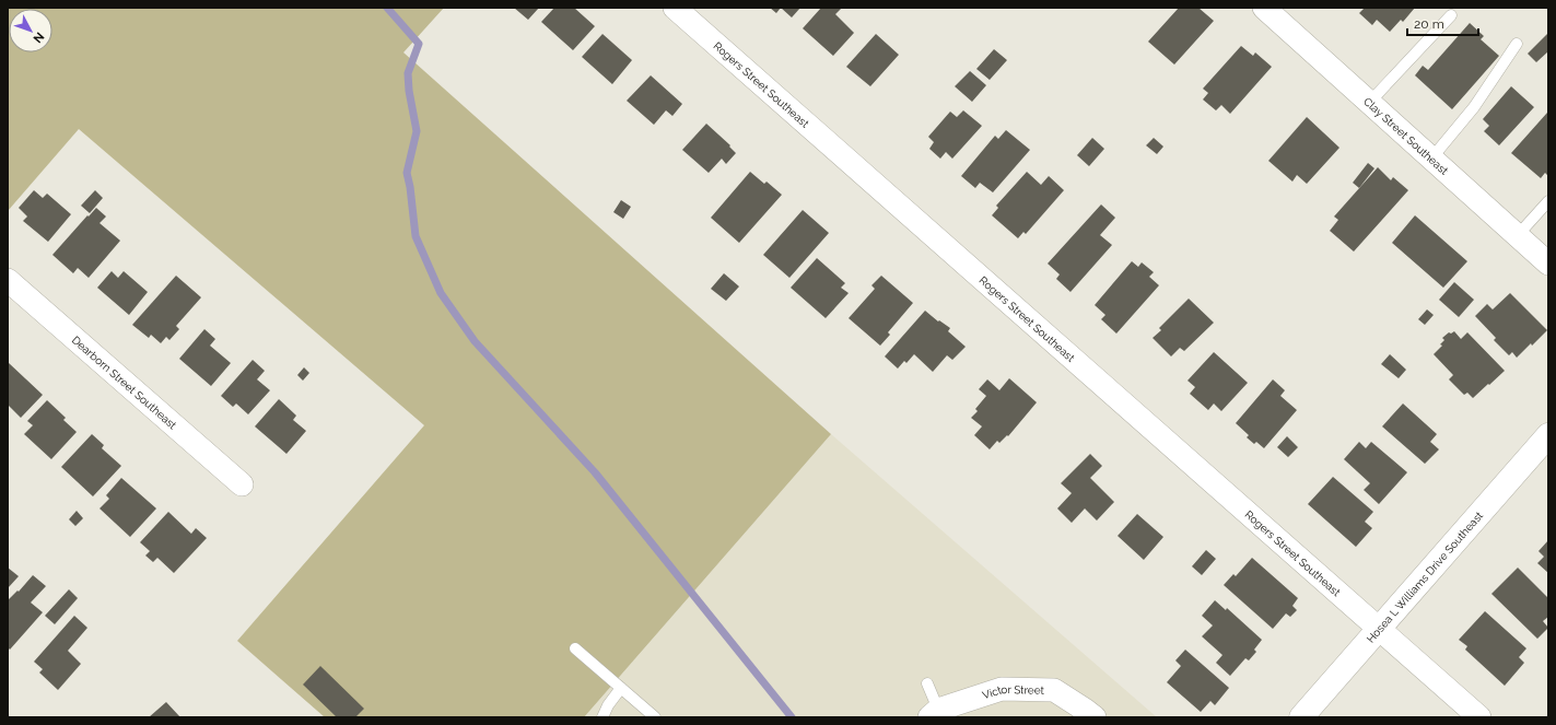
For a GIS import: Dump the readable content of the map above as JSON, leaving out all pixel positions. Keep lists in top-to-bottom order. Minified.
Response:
{"streets":{"street":["Rogers Street Southeast","Clay Street Southeast","Dearborn Street Southeast","Hosea L Williams Drive Southeast","Victor Street"]},"crossings":[["Rogers Street Southeast","Hosea L Williams Drive Southeast"]],"scale_bar":"20 m","north":"bottom right"}
